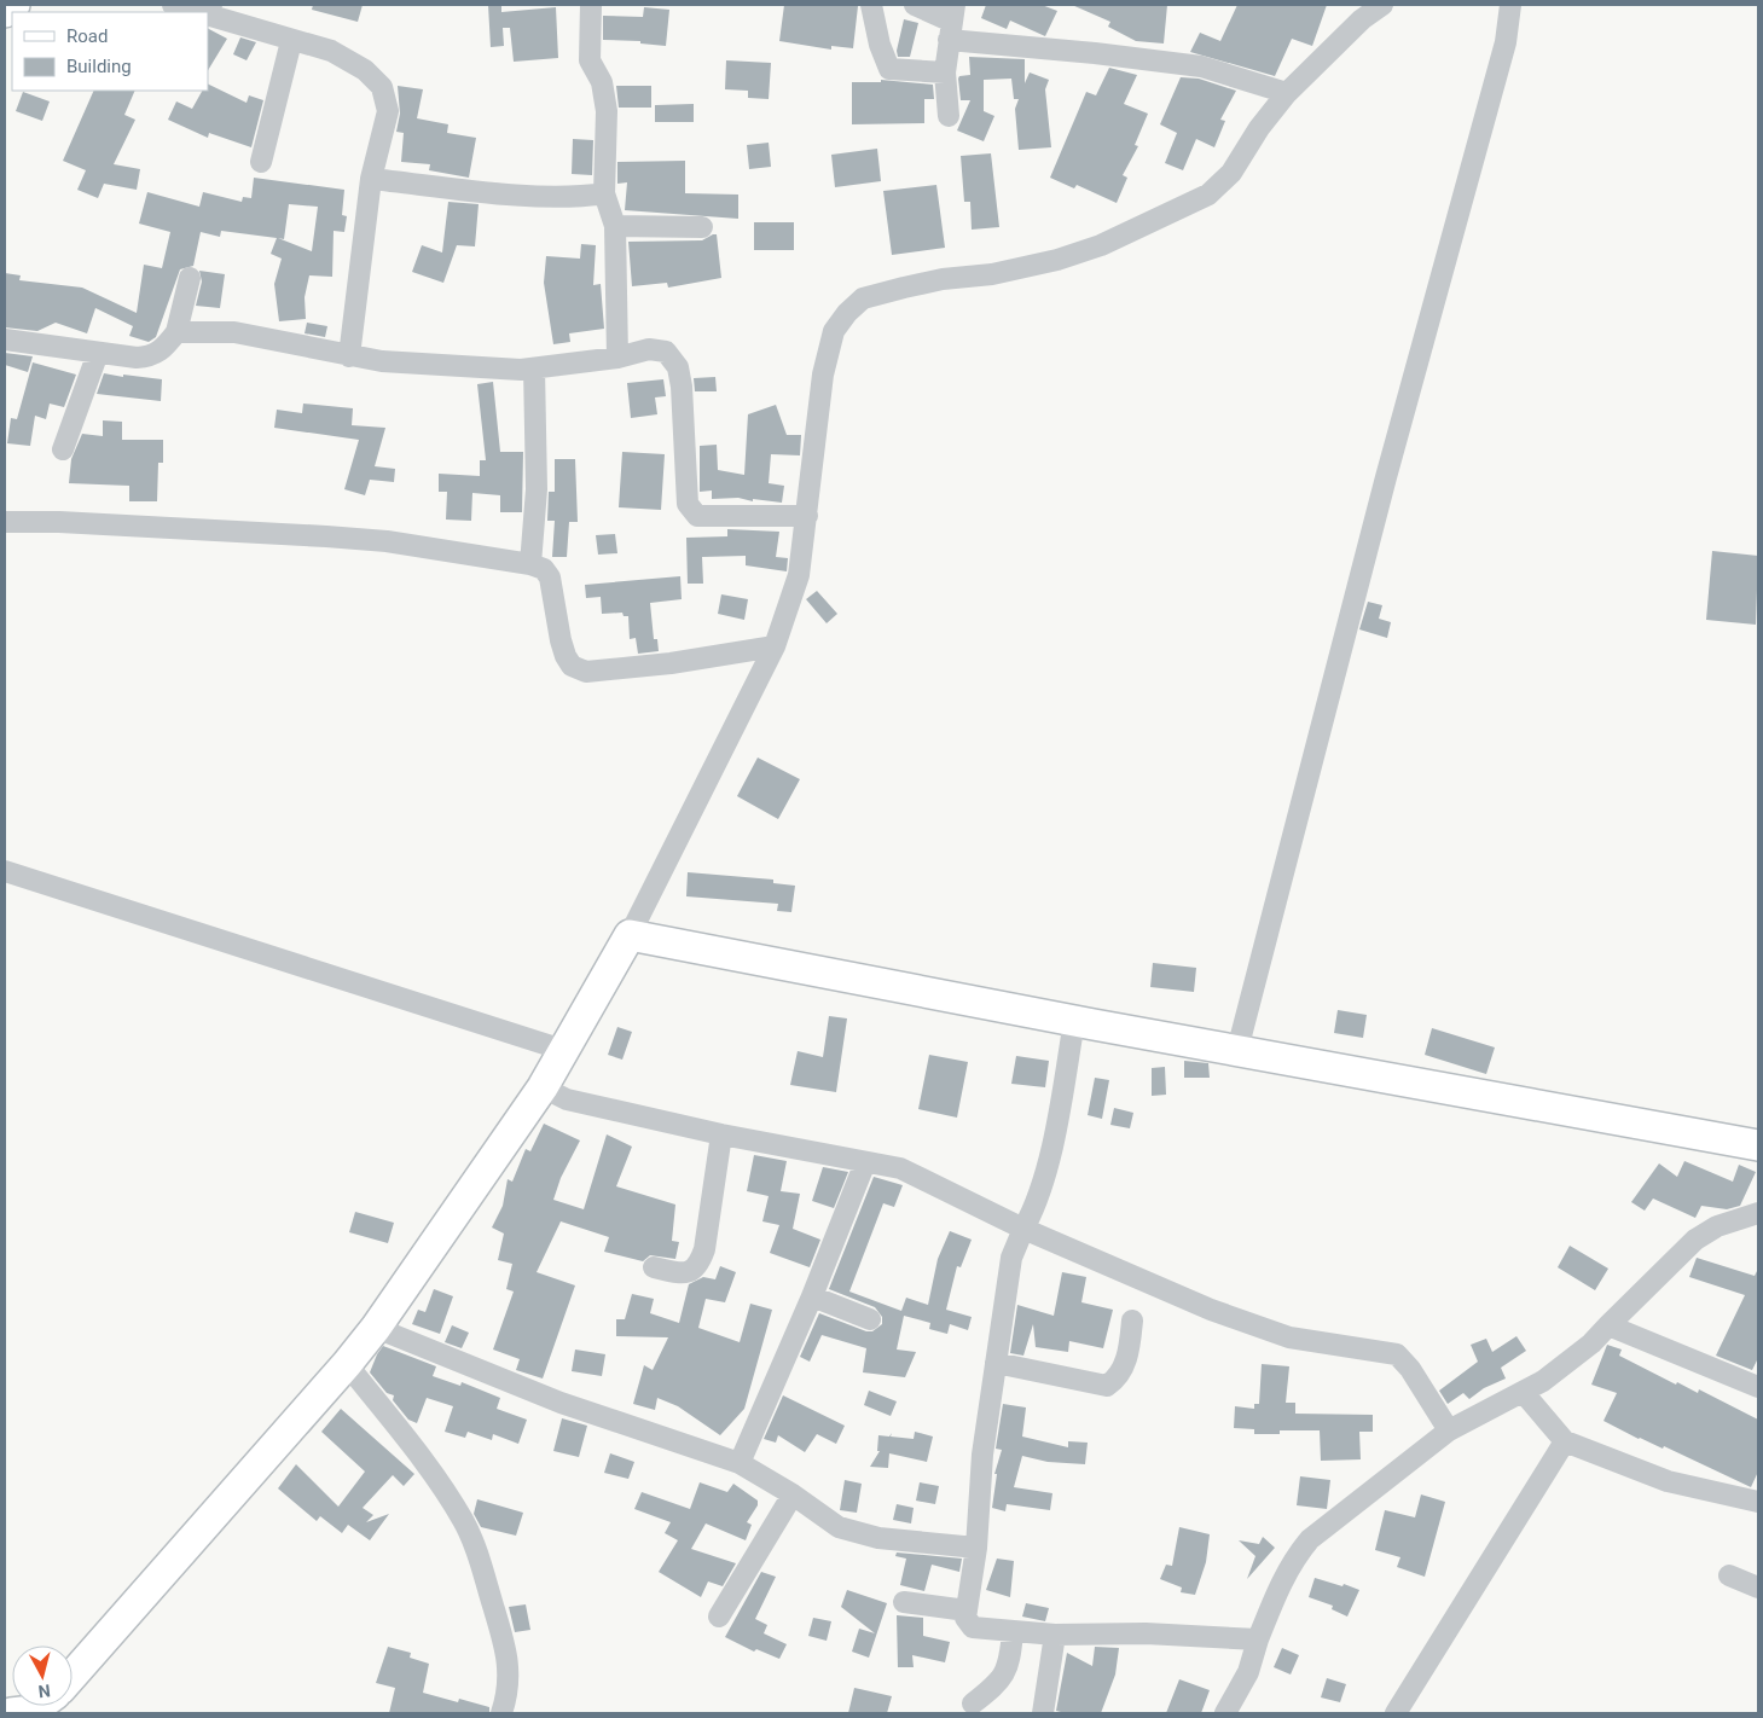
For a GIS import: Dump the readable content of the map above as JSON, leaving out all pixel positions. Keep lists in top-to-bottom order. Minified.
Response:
{"legend":["Road","Building"],"north":"bottom"}
